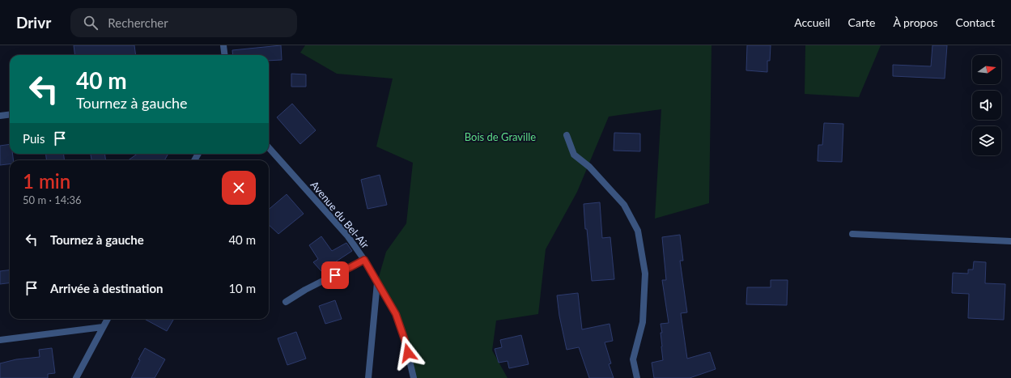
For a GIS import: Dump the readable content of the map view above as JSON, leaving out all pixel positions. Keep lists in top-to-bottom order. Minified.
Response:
{"streets":{"street":["Avenue du Bel-Air"]},"parks":["Bois de Graville"],"north":"right","page":{"header":"Drivr","search":"Rechercher","nav":["Accueil","Carte","À propos","Contact"],"turn":["40 m","Tournez à gauche"],"then":"Puis","heading":["1 min","50 m · 14:36"],"list":[{"name":"Tournez à gauche","value":"40 m"},{"name":"Arrivée à destination","value":"10 m"}]}}
